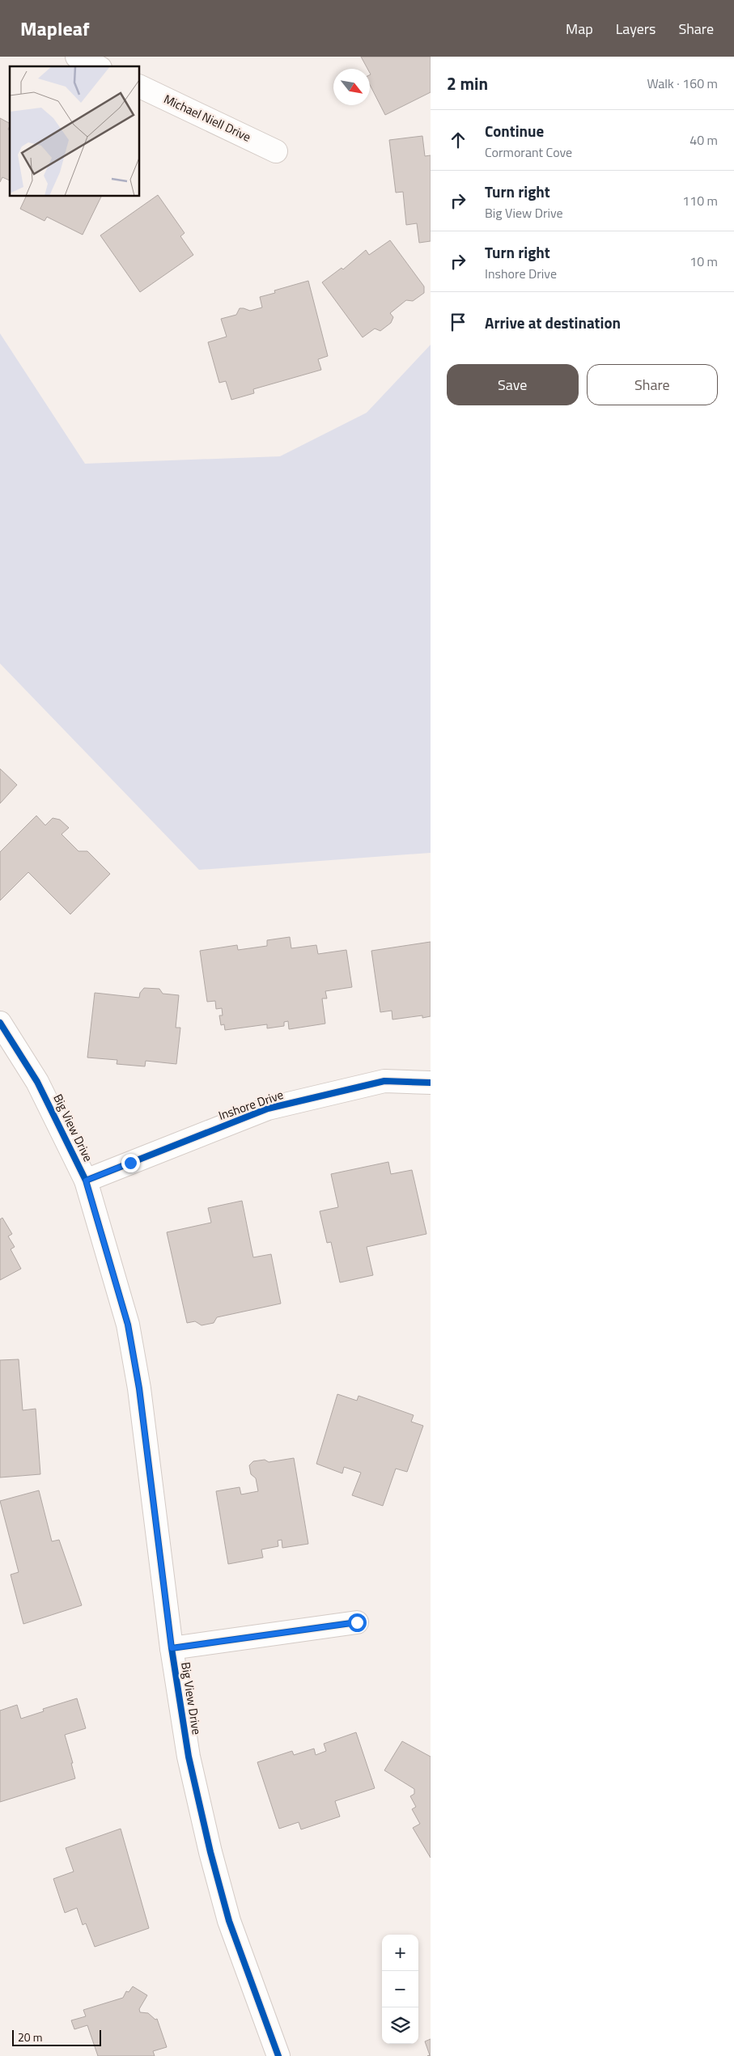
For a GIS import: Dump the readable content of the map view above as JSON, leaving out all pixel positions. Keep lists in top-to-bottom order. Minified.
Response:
{"streets":{"street":["Michael Niell Drive","Inshore Drive","Big View Drive"]},"crossings":[["Inshore Drive","Big View Drive"]],"scale_bar":"20 m","north":"bottom right","page":{"header":"Mapleaf","nav":["Map","Layers","Share"],"heading":["2 min","Walk · 160 m"],"list":[["Continue","Cormorant Cove","40 m"],["Turn right","Big View Drive","110 m"],["Turn right","Inshore Drive","10 m"],"Arrive at destination"],"buttons":["Save","Share"],"map_buttons":["+","−"],"scale":"20 m"}}
